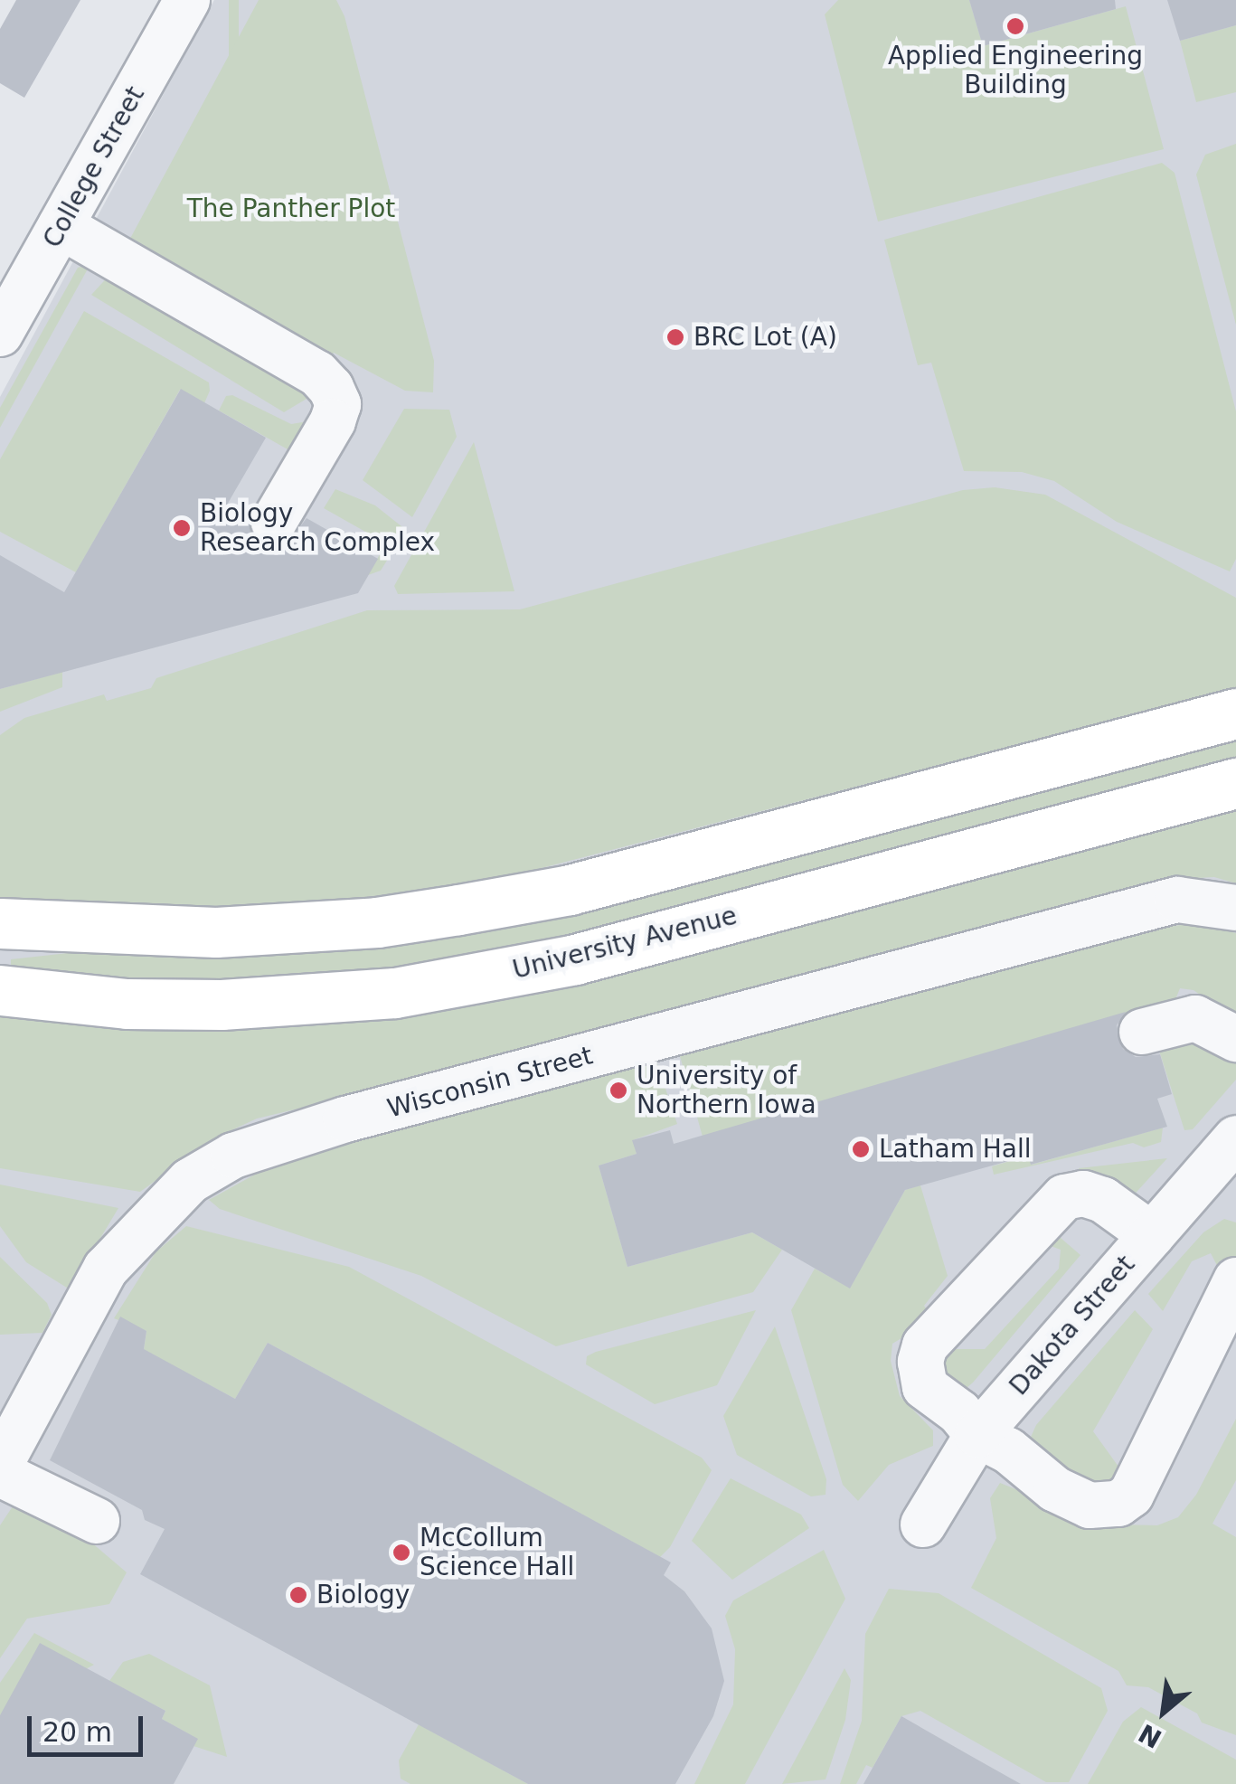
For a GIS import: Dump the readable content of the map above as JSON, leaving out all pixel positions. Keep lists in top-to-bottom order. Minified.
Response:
{"streets":{"main road":["University Avenue"],"street":["College Street","Wisconsin Street","Dakota Street"]},"parks":["The Panther Plot"],"places":["Applied Engineering Building","BRC Lot (A)","Biology Research Complex","University of Northern Iowa","Latham Hall","McCollum Science Hall","Biology"],"scale_bar":"20 m","north":"bottom left"}
